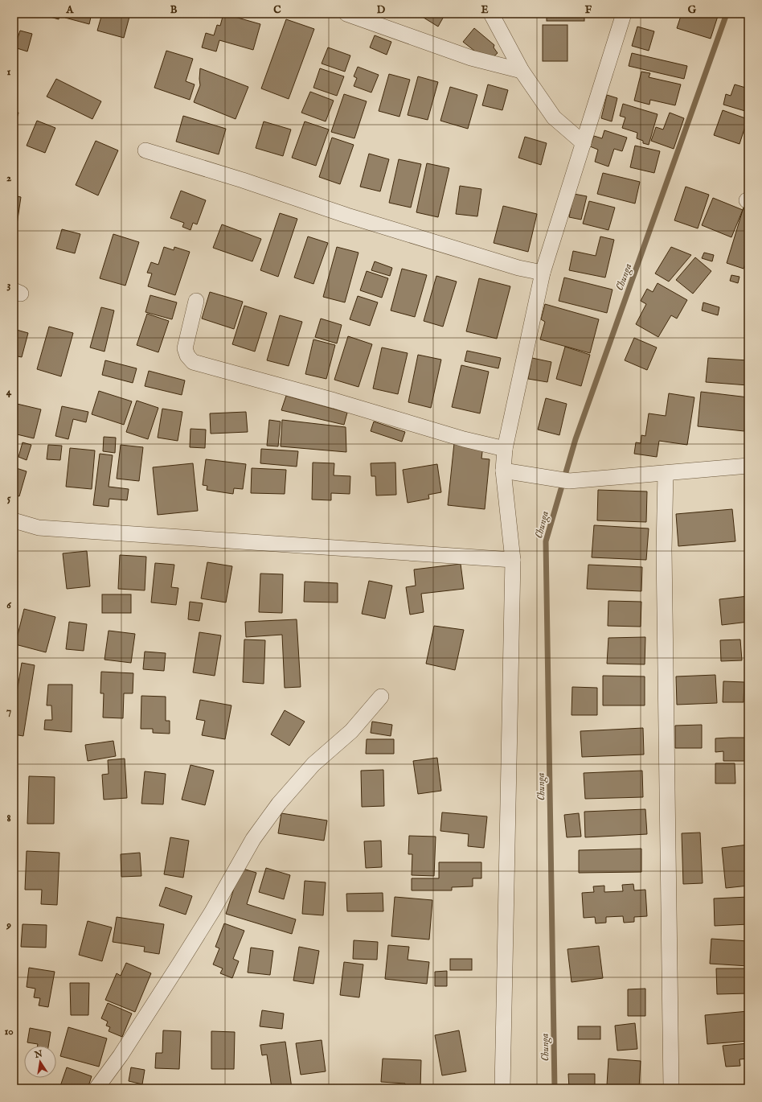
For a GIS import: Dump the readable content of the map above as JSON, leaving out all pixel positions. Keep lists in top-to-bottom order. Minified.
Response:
{"water":["Chunga"],"north":"top","grid":{"columns":["A","B","C","D","E","F","G"],"rows":["1","2","3","4","5","6","7","8","9","10"]}}
